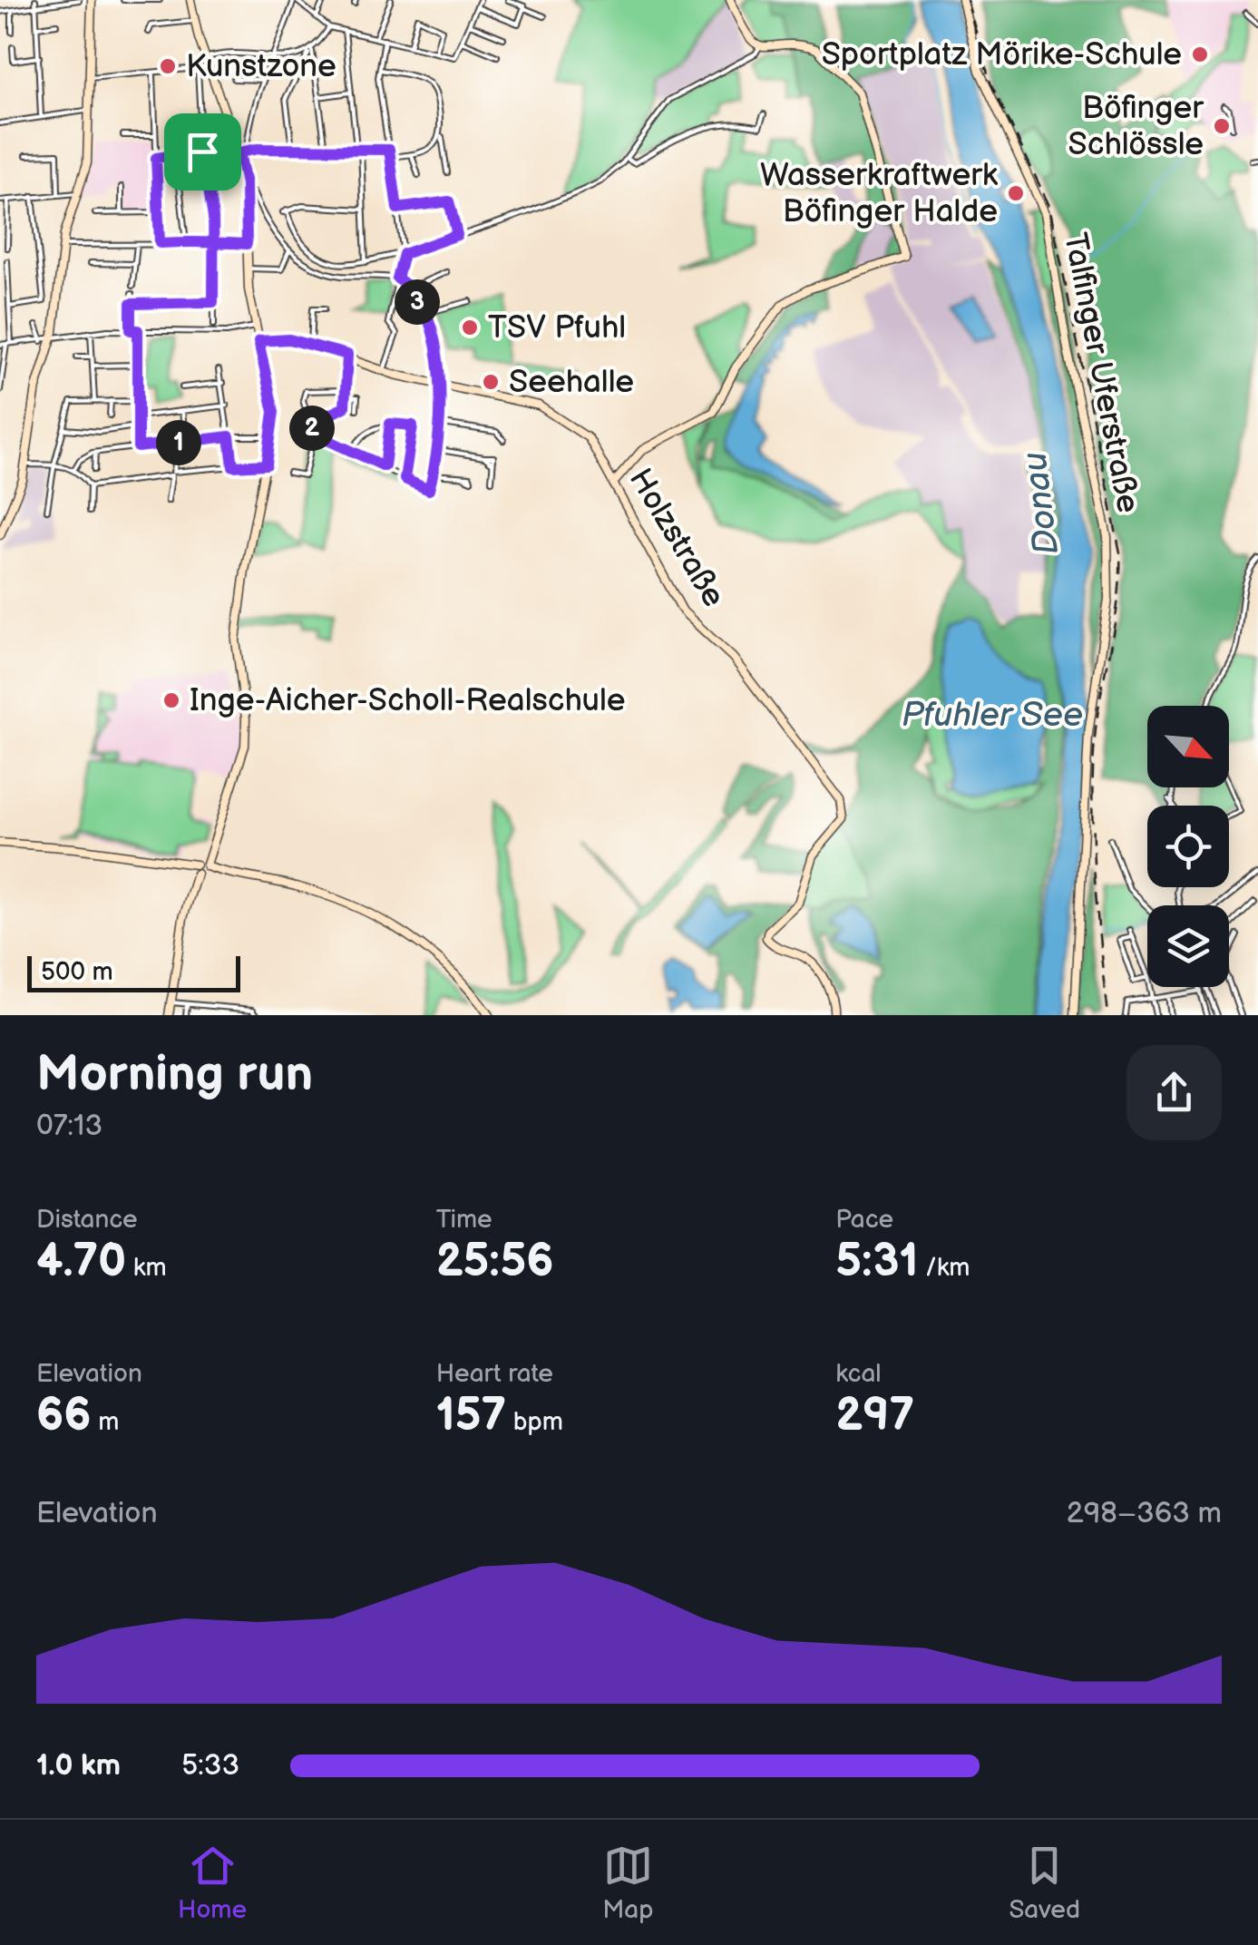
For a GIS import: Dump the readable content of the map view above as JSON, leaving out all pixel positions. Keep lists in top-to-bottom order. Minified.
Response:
{"streets":{"street":["Talfinger Uferstraße","Holzstraße"]},"water":["Donau","Pfuhler See"],"places":["Sportplatz Mörike-Schule","Kunstzone","Böfinger Schlössle","Wasserkraftwerk Böfinger Halde","TSV Pfuhl","Seehalle","Inge-Aicher-Scholl-Realschule"],"scale_bar":"500 m","north":"bottom right","page":{"pins":["3","2","1"],"scale":"500 m","heading":["Morning run","07:13"],"stats":[["Distance","4.70 km"],["Time","25:56"],["Pace","5:31 /km"],["Elevation","66 m"],["Heart rate","157 bpm"],["kcal","297"]],"chart":["Elevation","298–363 m"],"list":[{"name":"1.0 km","note":"5:33"}],"tabs":["Home","Map","Saved"]}}
